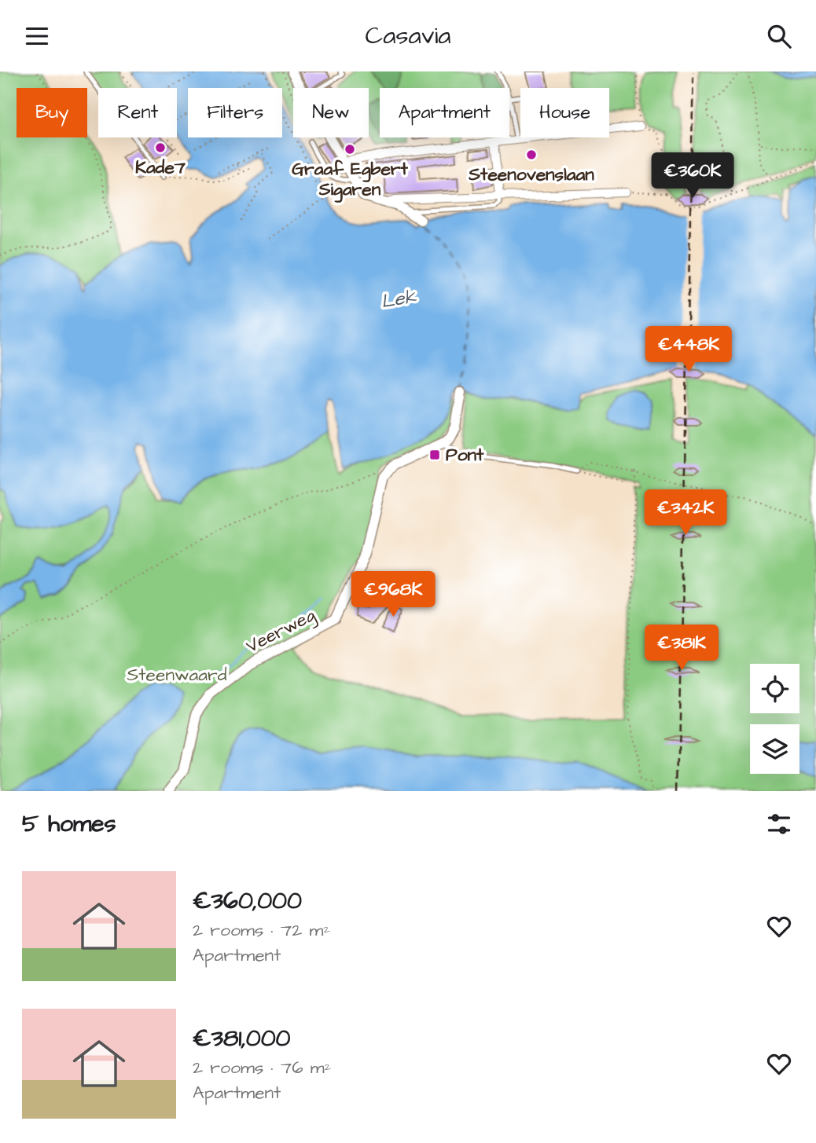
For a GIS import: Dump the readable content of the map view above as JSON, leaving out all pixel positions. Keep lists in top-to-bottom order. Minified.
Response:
{"streets":{"street":["Veerweg"]},"water":["Lek"],"parks":["Steenwaard"],"places":{"other":["Kade7","Graaf Egbert Sigaren","Steenovenslaan"],"transit":["Pont"]},"page":{"header":"Casavia","chip":["Buy","Rent","Filters","New","Apartment","House"],"price":["€360K","€448K","€342K","€968K","€381K"],"heading":"5 homes","list":[{"name":"€360,000","note":"2 rooms · 72 m² · Apartment"},{"name":"€381,000","note":"2 rooms · 76 m² · Apartment"}]}}
